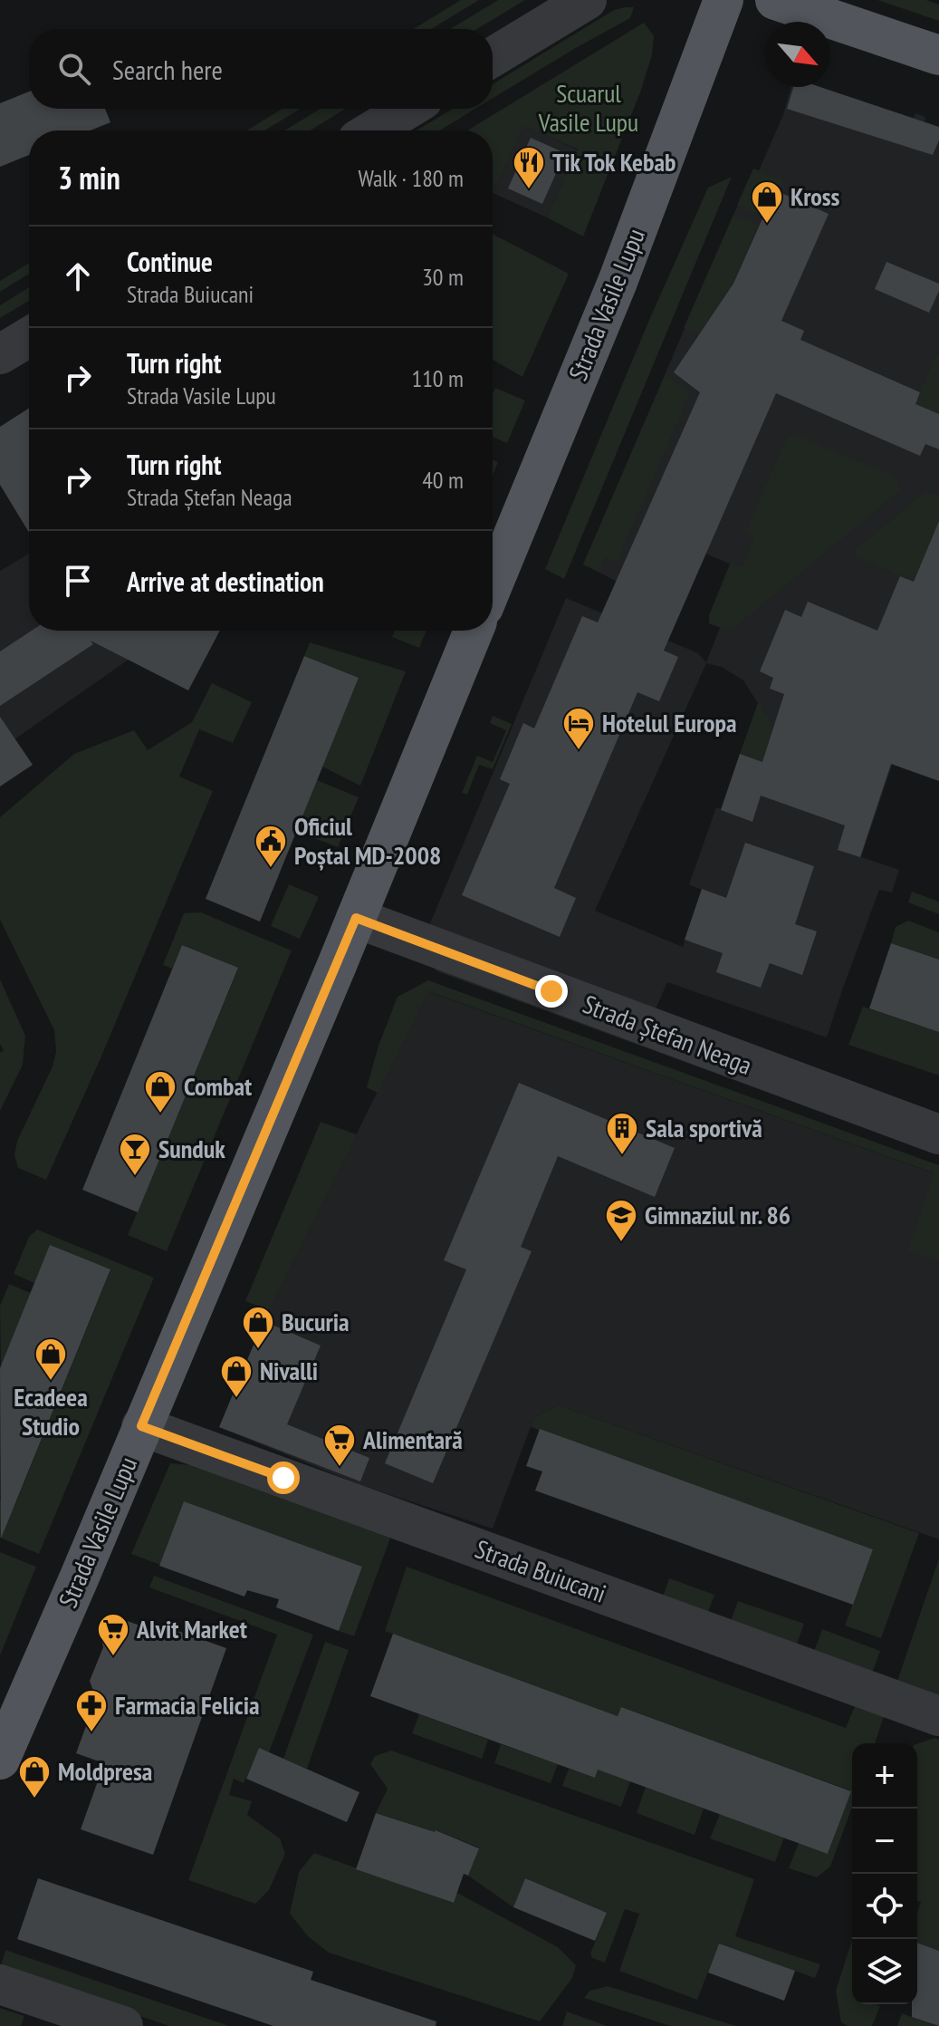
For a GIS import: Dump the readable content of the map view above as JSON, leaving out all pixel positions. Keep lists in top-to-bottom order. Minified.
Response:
{"streets":{"main road":["Strada Vasile Lupu"],"street":["Strada Ștefan Neaga","Strada Buiucani"]},"crossings":[["Strada Vasile Lupu","Strada Ștefan Neaga"],["Strada Vasile Lupu","Strada Buiucani"]],"parks":["Scuarul Vasile Lupu"],"places":{"restaurant":["Tik Tok Kebab"],"shop":["Kross","Combat","Bucuria","Ecadeea Studio","Nivalli","Moldpresa"],"hotel":["Hotelul Europa"],"public building":["Oficiul Poștal MD-2008"],"building":["Sala sportivă"],"bar":["Sunduk"],"school or university":["Gimnaziul nr. 86"],"supermarket":["Alimentară","Alvit Market"],"pharmacy":["Farmacia Felicia"]},"north":"bottom right","page":{"search":"Search here","heading":["3 min","Walk · 180 m"],"list":[["Continue","Strada Buiucani","30 m"],["Turn right","Strada Vasile Lupu","110 m"],["Turn right","Strada Ștefan Neaga","40 m"],"Arrive at destination"],"map_buttons":["+","−"]}}
